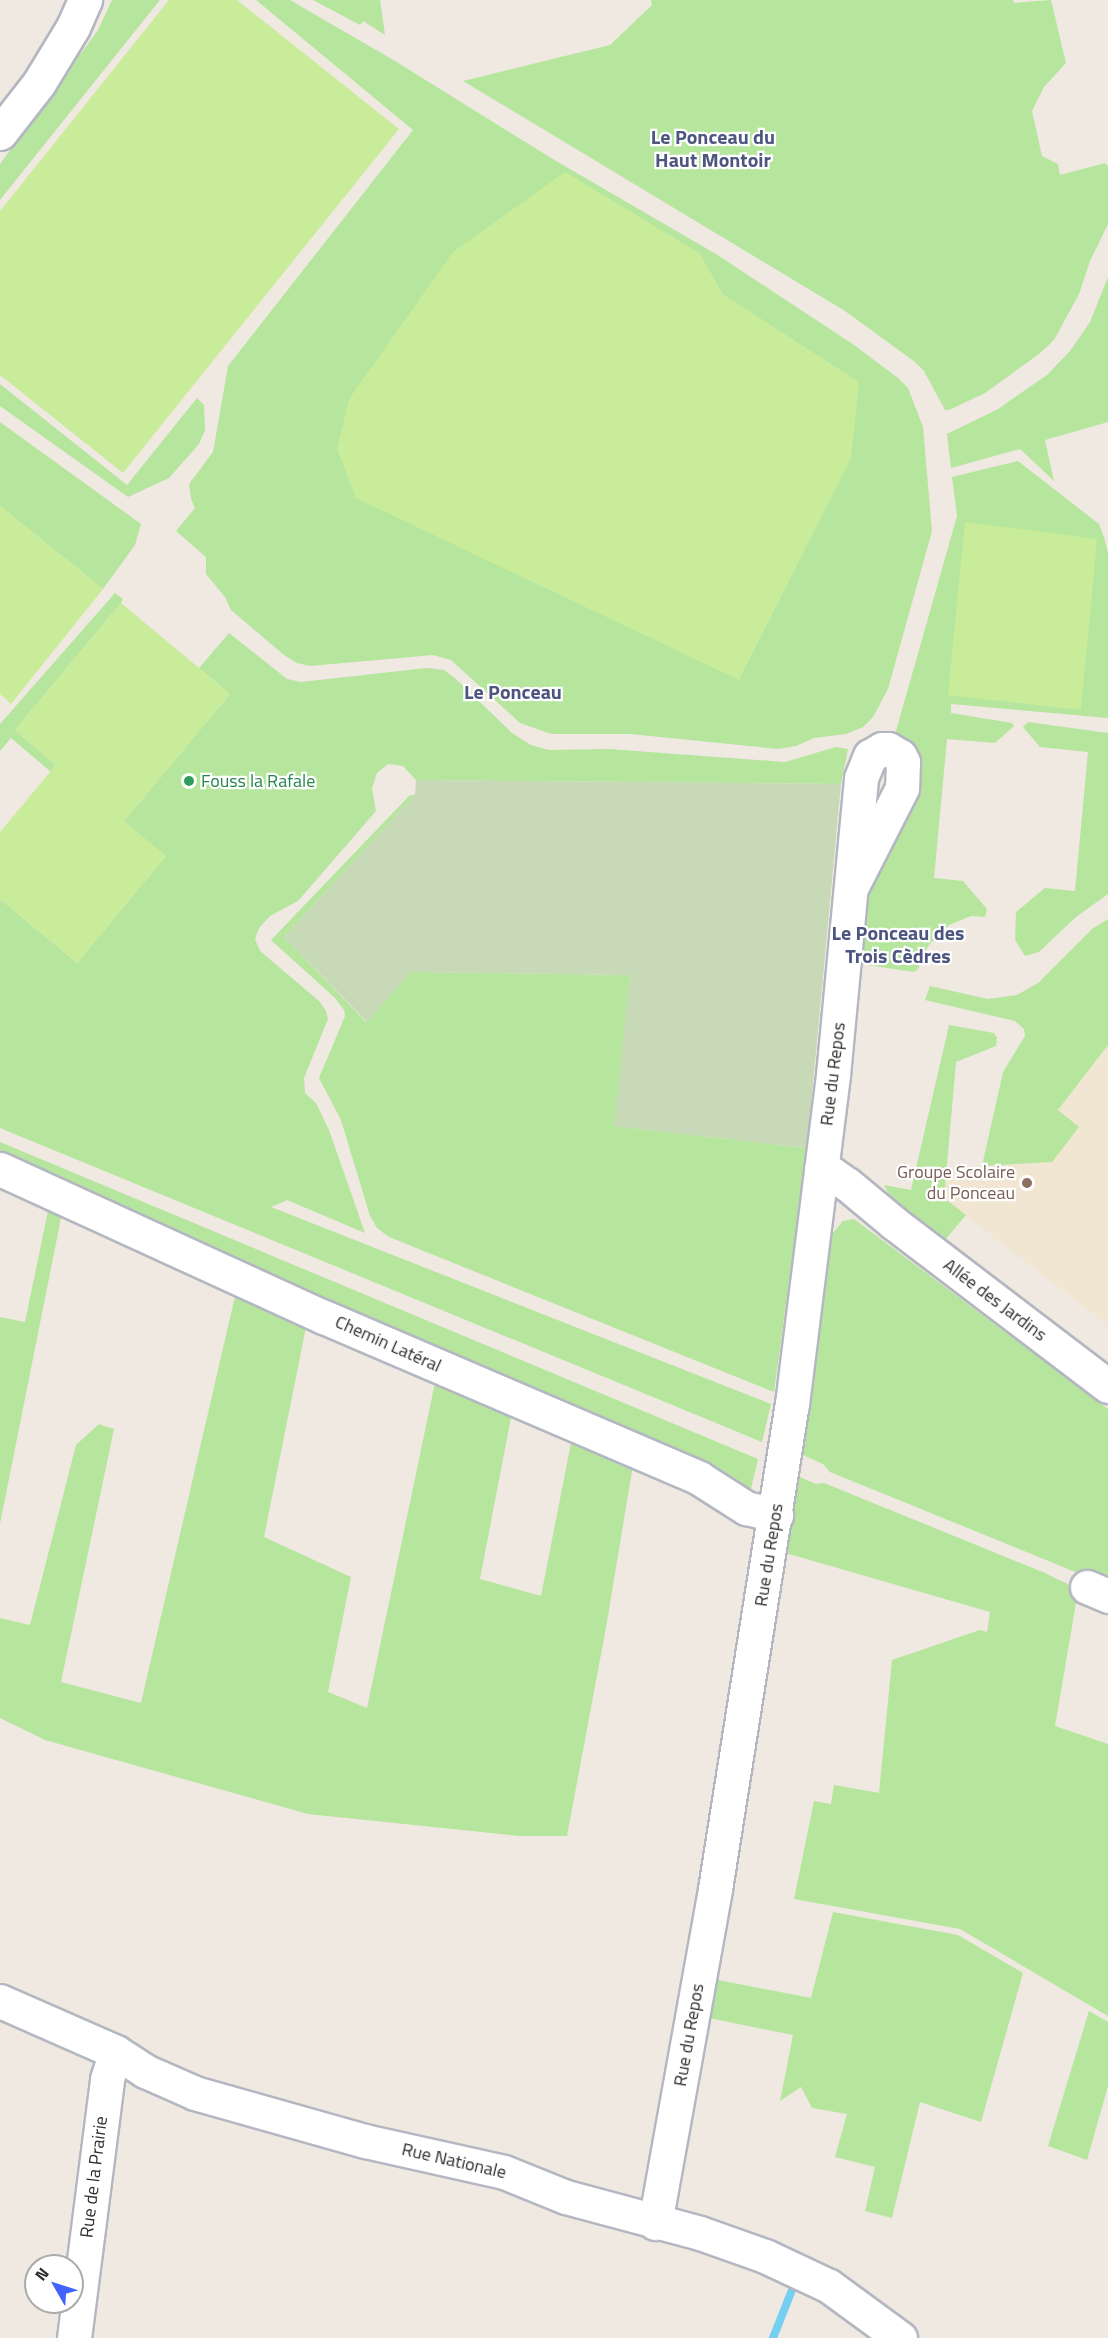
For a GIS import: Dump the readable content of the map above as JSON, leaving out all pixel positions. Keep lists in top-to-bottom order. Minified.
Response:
{"streets":{"street":["Rue du Repos","Allée des Jardins","Chemin Latéral","Rue Nationale","Rue de la Prairie"]},"crossings":[["Rue du Repos","Allée des Jardins"],["Rue du Repos","Chemin Latéral"],["Rue du Repos","Rue Nationale"],["Rue Nationale","Rue de la Prairie"]],"districts":["Le Ponceau du Haut Montoir","Le Ponceau","Le Ponceau des Trois Cèdres"],"places":["Fouss la Rafale","Groupe Scolaire du Ponceau"],"north":"top left"}
